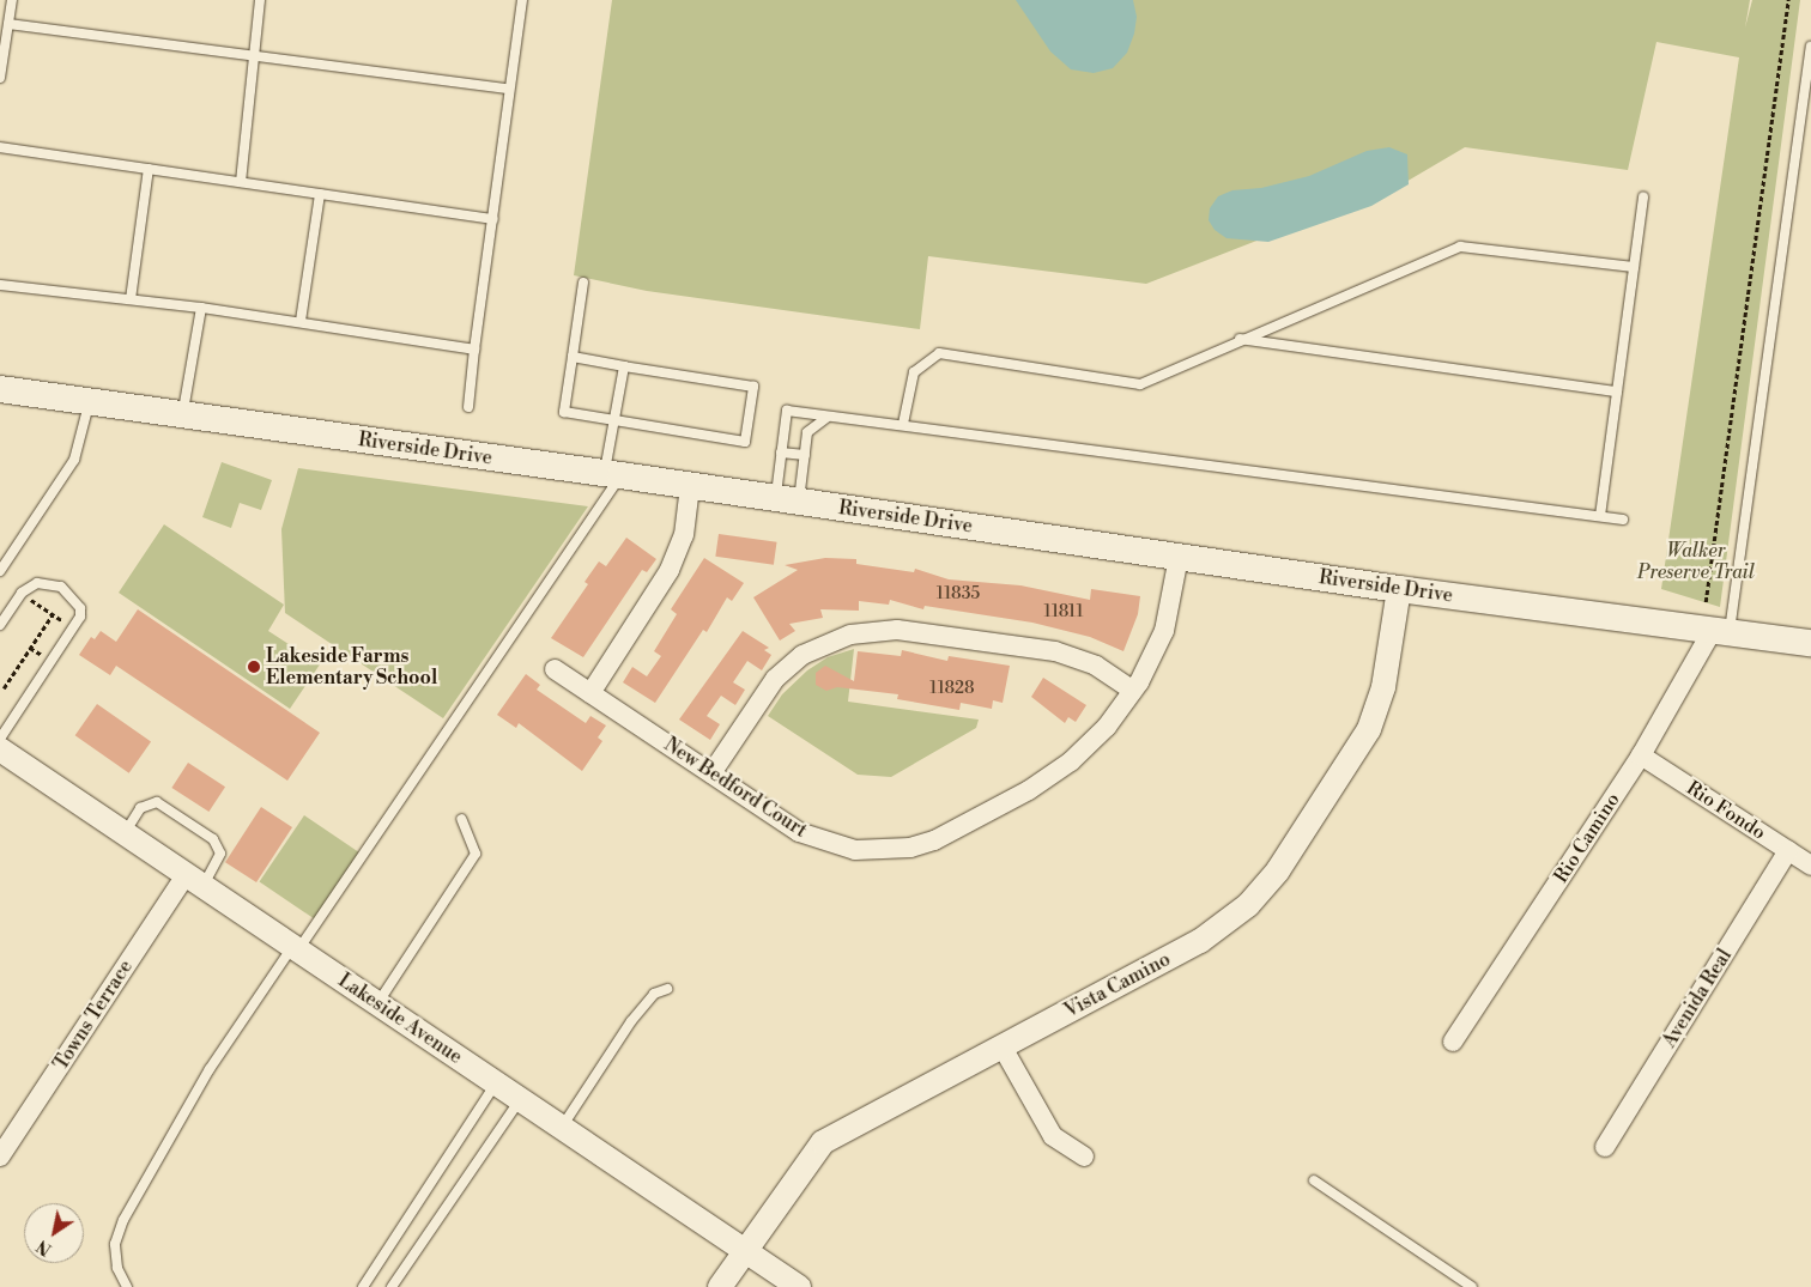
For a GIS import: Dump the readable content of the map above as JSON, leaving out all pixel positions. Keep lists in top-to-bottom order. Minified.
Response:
{"streets":{"main road":["Riverside Drive"],"street":["New Bedford Court","Rio Fondo","Rio Camino","Vista Camino","Avenida Real","Towns Terrace","Lakeside Avenue"]},"crossings":[["Riverside Drive","New Bedford Court"],["Riverside Drive","Rio Camino"],["Riverside Drive","Vista Camino"],["Rio Fondo","Rio Camino"],["Rio Fondo","Avenida Real"],["Vista Camino","Lakeside Avenue"],["Towns Terrace","Lakeside Avenue"]],"parks":["Walker Preserve Trail"],"places":["Lakeside Farms Elementary School"],"house_numbers":["11835","11811","11828"],"north":"bottom left"}
